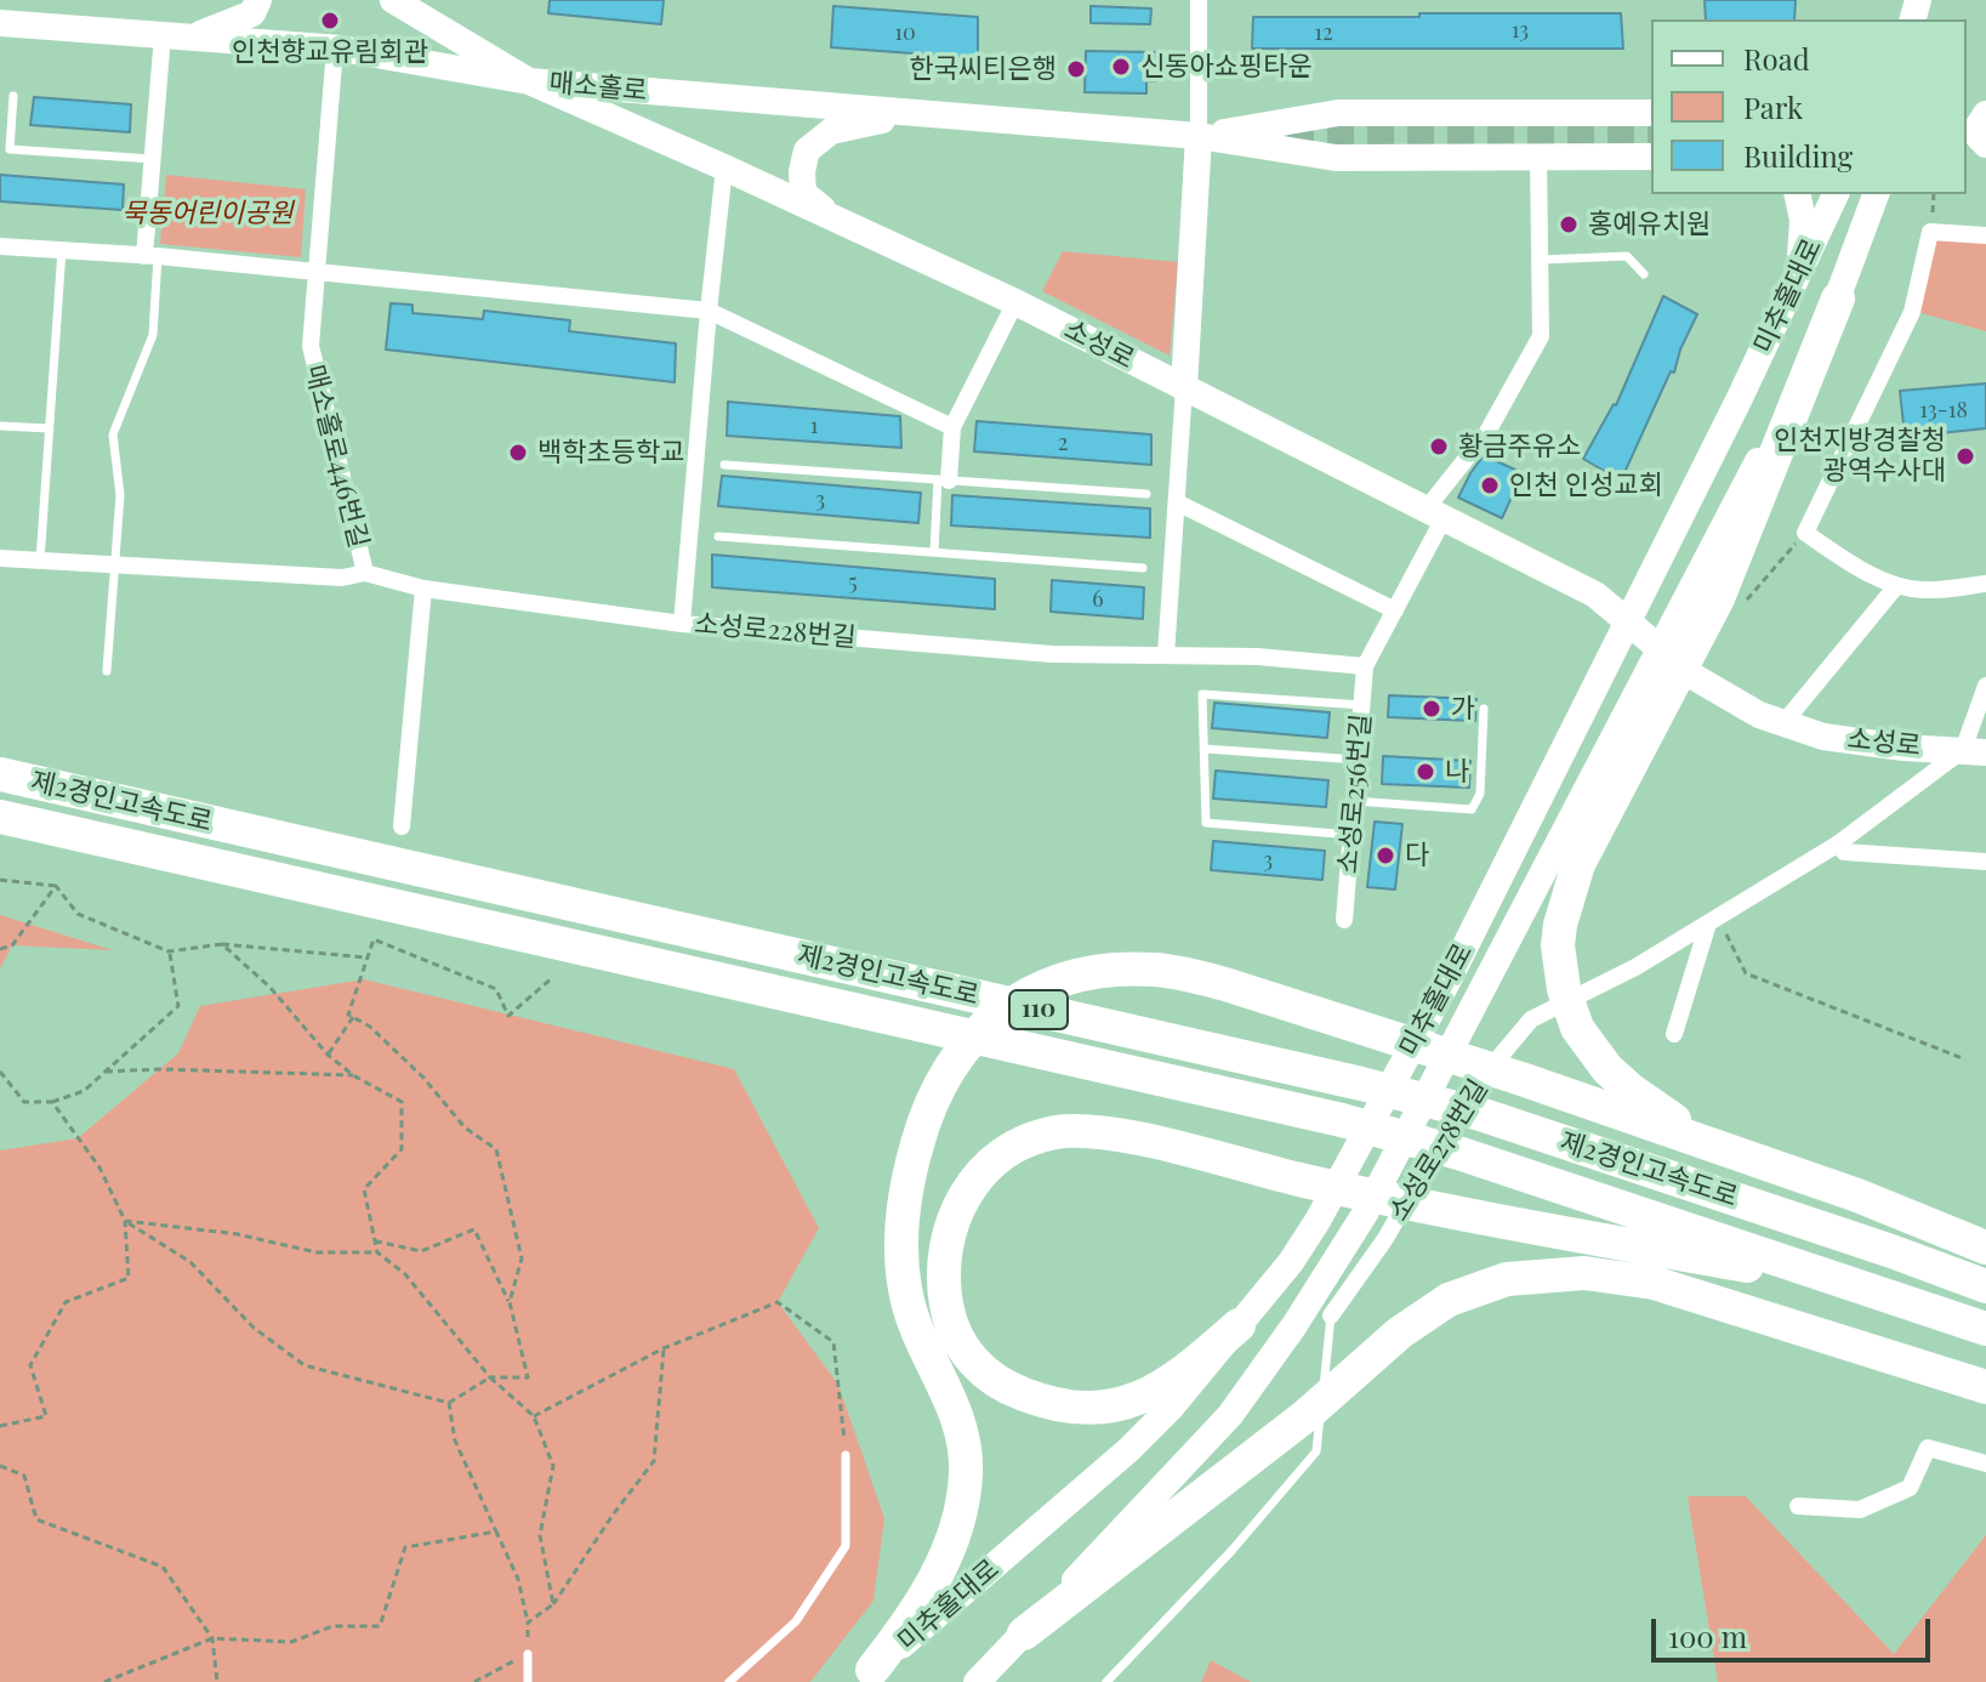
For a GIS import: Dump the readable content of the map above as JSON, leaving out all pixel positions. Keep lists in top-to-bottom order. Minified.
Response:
{"streets":{"highway":["제2경인고속도로","110"],"main road":["매소홀로","미추홀대로","소성로"],"street":["매소홀로446번길","소성로228번길","소성로256번길","소성로278번길"]},"crossings":[["매소홀로","소성로"],["매소홀로","매소홀로446번길"],["소성로","소성로228번길"],["소성로","소성로256번길"],["소성로","소성로278번길"],["매소홀로446번길","소성로228번길"]],"parks":["묵동어린이공원"],"places":["인천향교유림회관","신동아쇼핑타운","한국씨티은행","홍예유치원","황금주유소","백학초등학교","인천지방경찰청 광역수사대","인천 인성교회","가","나","다"],"house_numbers":["13","10","12","13-18","1","2","3","5","6","3"],"legend":["Road","Park","Building"],"scale_bar":"100 m"}
